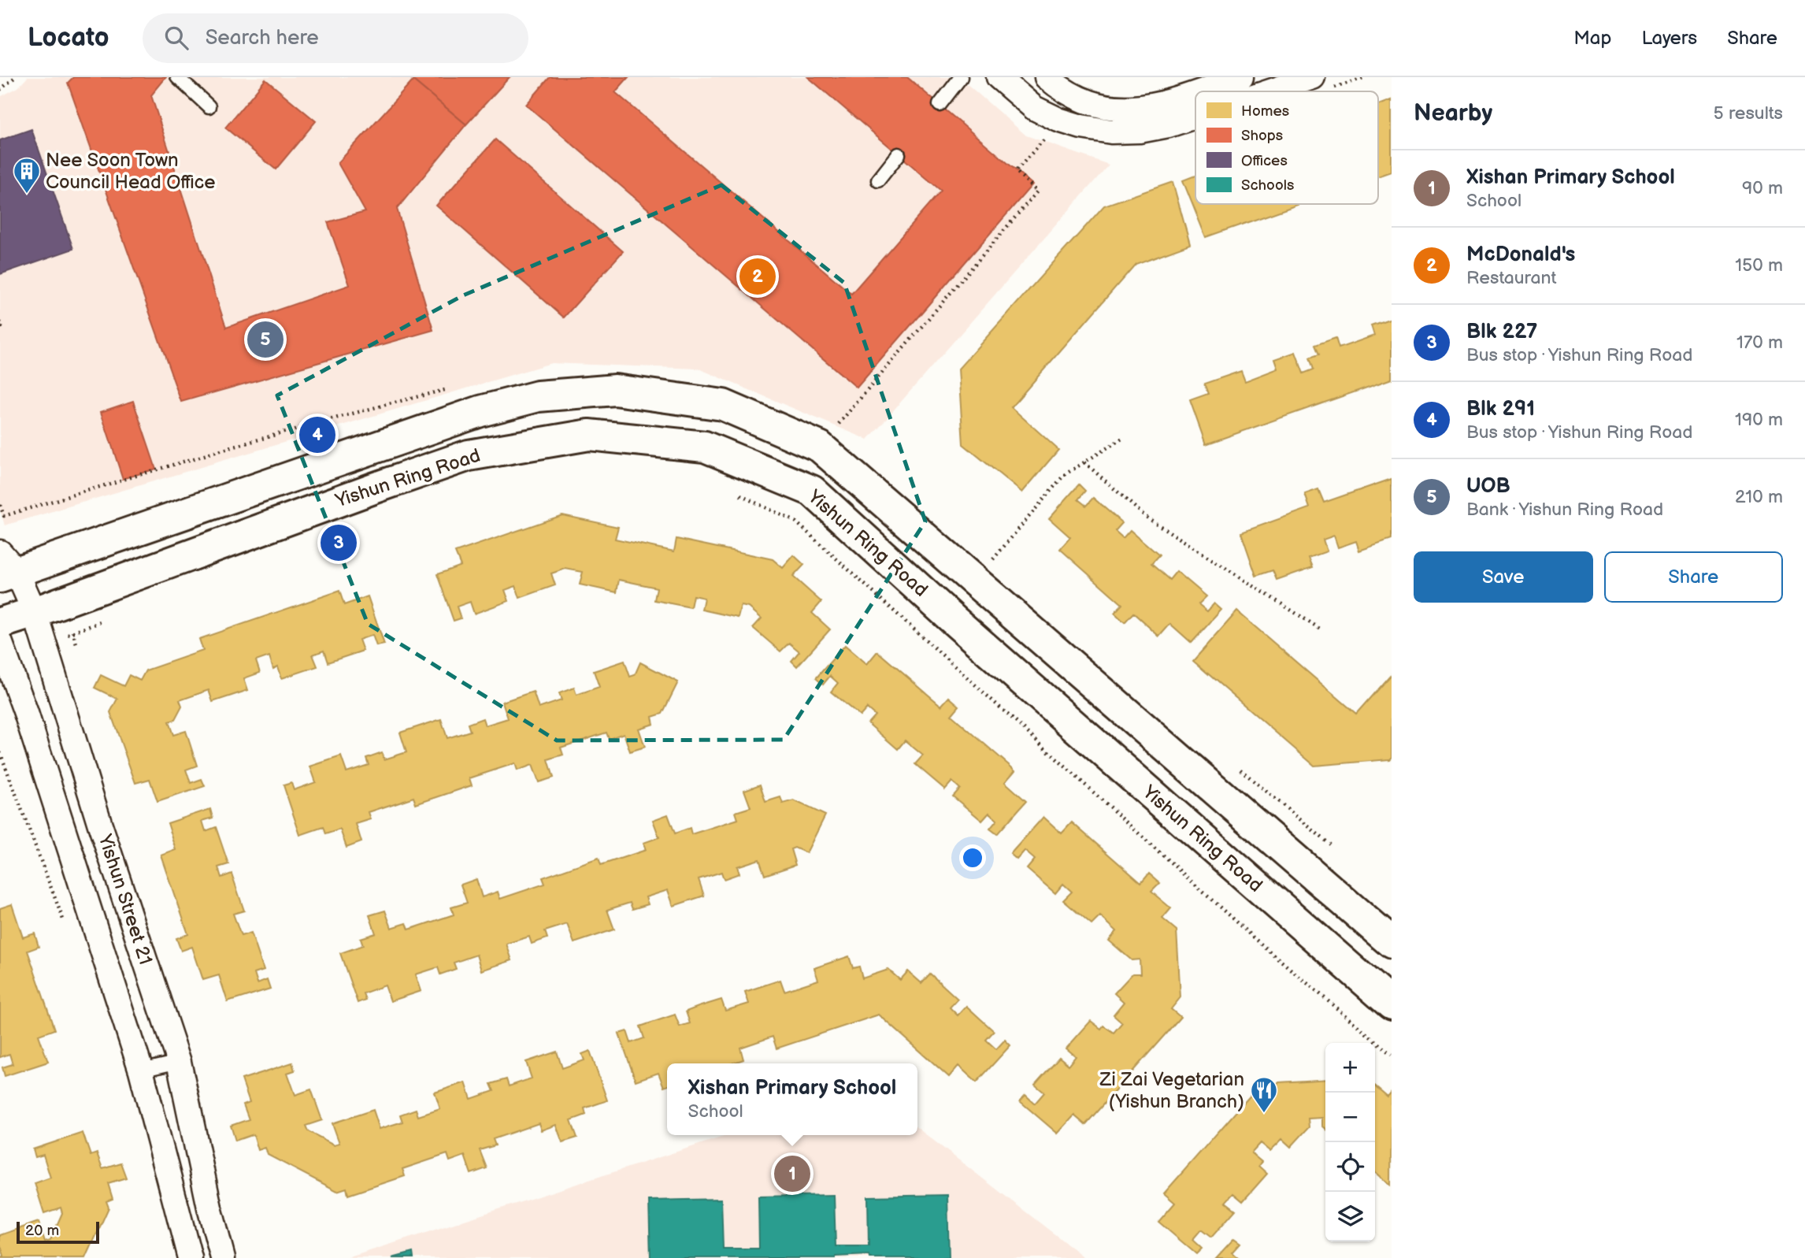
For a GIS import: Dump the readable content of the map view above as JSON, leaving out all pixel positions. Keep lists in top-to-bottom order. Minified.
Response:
{"streets":{"main road":["Yishun Ring Road"],"street":["Yishun Street 21"]},"crossings":[["Yishun Ring Road","Yishun Street 21"]],"places":{"building":["Nee Soon Town Council Head Office"],"restaurant":["Zi Zai Vegetarian (Yishun Branch)"]},"legend":["Homes","Shops","Offices","Schools"],"scale_bar":"20 m","page":{"header":"Locato","search":"Search here","nav":["Map","Layers","Share"],"heading":["Nearby","5 results"],"list":[{"mark":"1","name":"Xishan Primary School","note":"School","value":"90 m"},{"mark":"2","name":"McDonald's","note":"Restaurant","value":"150 m"},{"mark":"3","name":"Blk 227","note":"Bus stop · Yishun Ring Road","value":"170 m"},{"mark":"4","name":"Blk 291","note":"Bus stop · Yishun Ring Road","value":"190 m"},{"mark":"5","name":"UOB","note":"Bank · Yishun Ring Road","value":"210 m"}],"pins":["2","5","4","3","1"],"buttons":["Save","Share"],"map_buttons":["+","−"],"popup":["Xishan Primary School","School"],"scale":"20 m"}}
